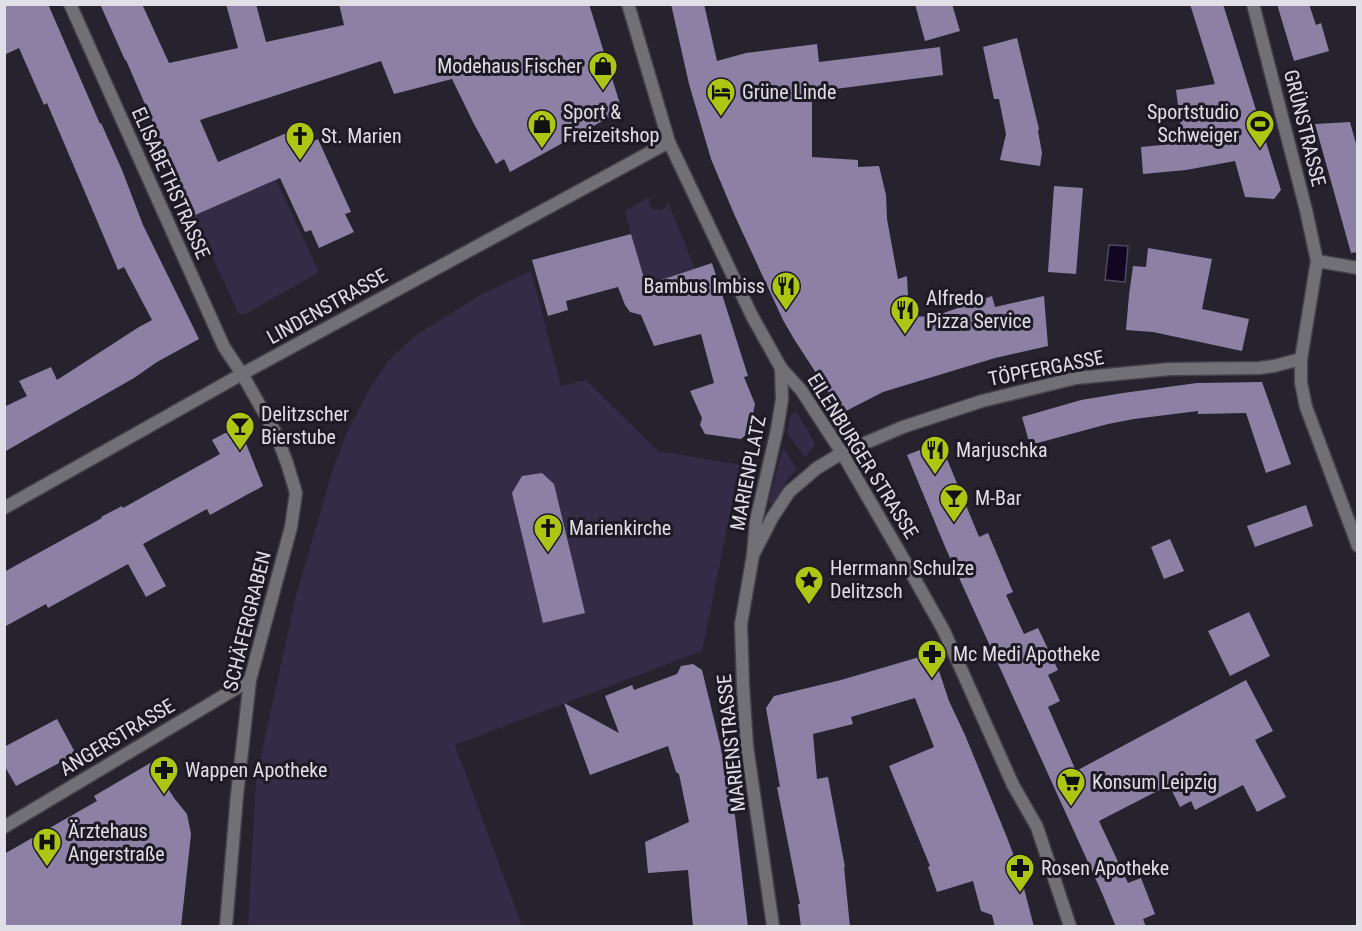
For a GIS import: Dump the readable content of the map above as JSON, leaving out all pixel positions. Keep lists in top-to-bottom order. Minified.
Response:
{"streets":{"street":["GRÜNSTRASSE","ELISABETHSTRASSE","LINDENSTRASSE","TÖPFERGASSE","EILENBURGER STRASSE","MARIENPLATZ","SCHÄFERGRABEN","ANGERSTRASSE","MARIENSTRASSE"]},"crossings":[["ELISABETHSTRASSE","LINDENSTRASSE"],["ELISABETHSTRASSE","SCHÄFERGRABEN"],["LINDENSTRASSE","EILENBURGER STRASSE"],["LINDENSTRASSE","SCHÄFERGRABEN"],["TÖPFERGASSE","EILENBURGER STRASSE"],["TÖPFERGASSE","MARIENPLATZ"],["EILENBURGER STRASSE","MARIENPLATZ"],["MARIENPLATZ","MARIENSTRASSE"],["SCHÄFERGRABEN","ANGERSTRASSE"]],"places":{"shop":["Modehaus Fischer","Sport & Freizeitshop"],"hotel":["Grüne Linde"],"sports":["Sportstudio Schweiger"],"church":["St. Marien","Marienkirche"],"restaurant":["Bambus Imbiss","Alfredo Pizza Service","Marjuschka"],"bar":["Delitzscher Bierstube","M-Bar"],"place":["Herrmann Schulze Delitzsch"],"pharmacy":["Mc Medi Apotheke","Wappen Apotheke","Rosen Apotheke"],"supermarket":["Konsum Leipzig"],"hospital":["Ärztehaus Angerstraße"]}}
